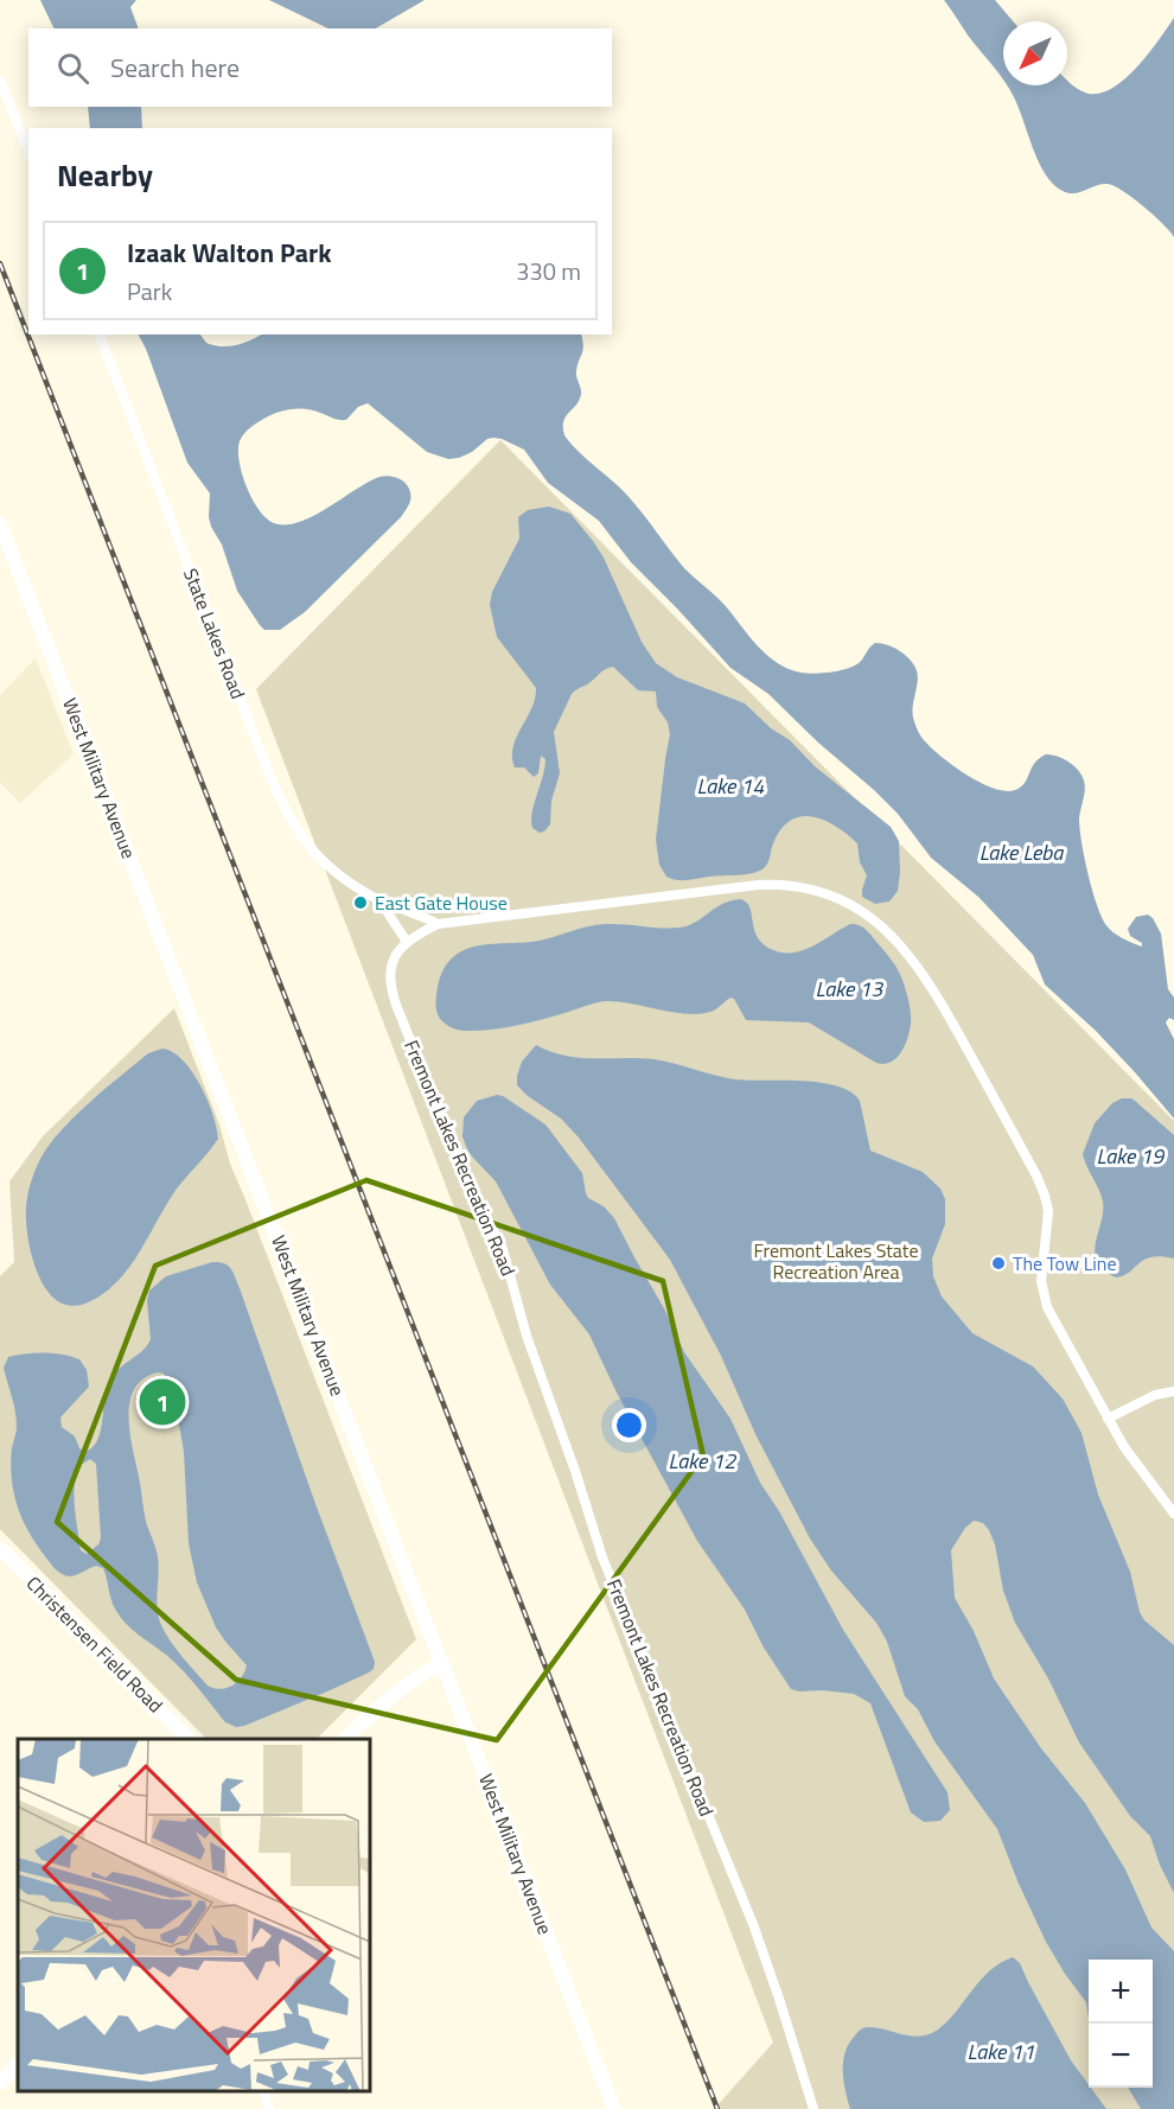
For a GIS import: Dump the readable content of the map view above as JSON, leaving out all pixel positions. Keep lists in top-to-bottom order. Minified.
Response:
{"streets":{"main road":["West Military Avenue","Christensen Field Road"],"street":["State Lakes Road","Fremont Lakes Recreation Road"]},"crossings":[["State Lakes Road","Fremont Lakes Recreation Road"]],"water":["Lake 14","Lake Leba","Lake 13","Lake 19","Lake 12","Lake 11"],"parks":["Fremont Lakes State Recreation Area"],"places":["East Gate House","The Tow Line"],"north":"bottom left","page":{"search":"Search here","heading":"Nearby","list":[{"mark":"1","name":"Izaak Walton Park","note":"Park","value":"330 m"}],"pins":"1","map_buttons":["+","−"]}}
